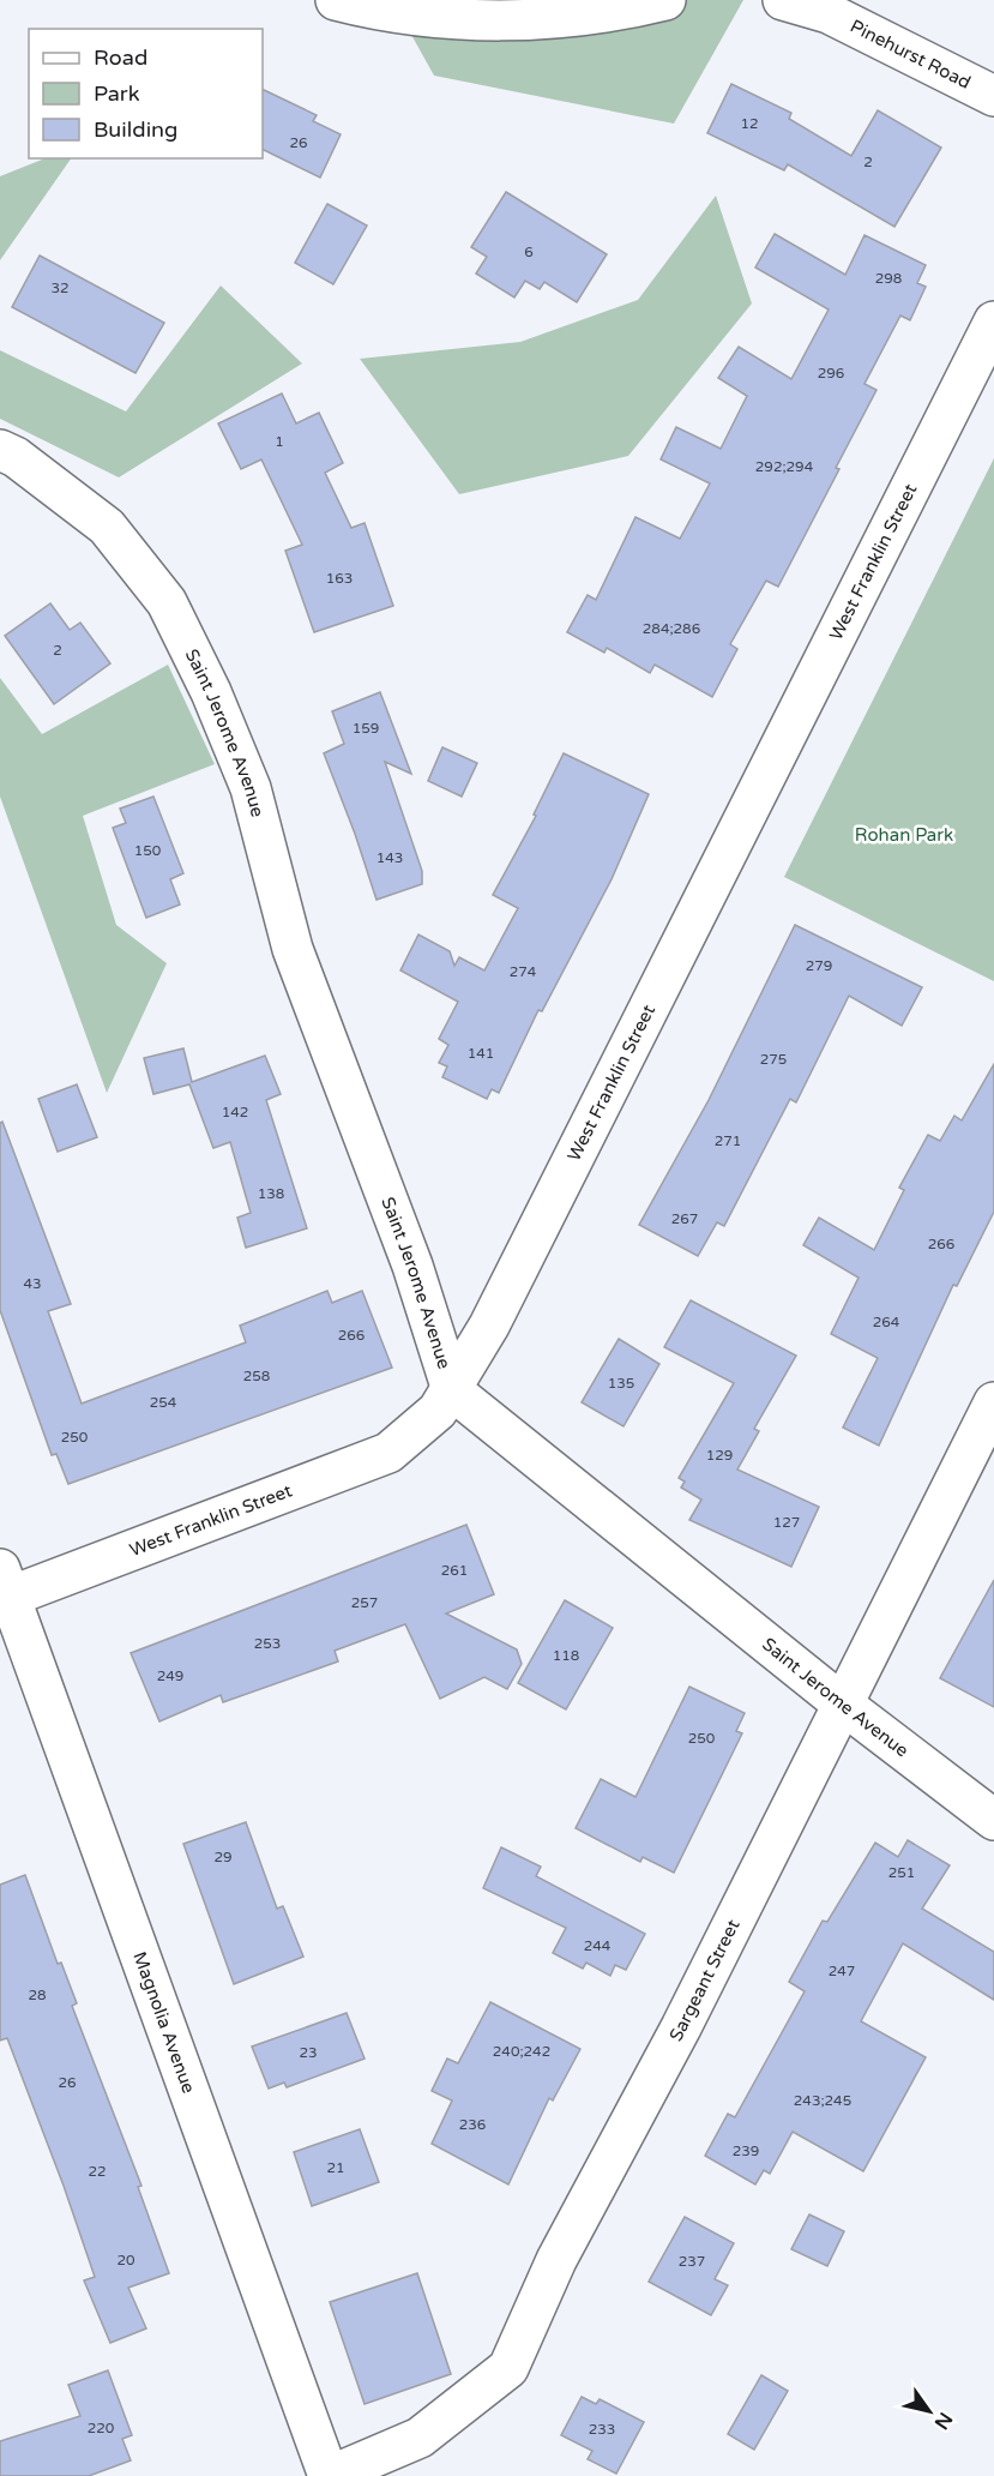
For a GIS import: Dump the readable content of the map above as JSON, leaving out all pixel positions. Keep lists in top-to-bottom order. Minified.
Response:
{"streets":{"street":["Pinehurst Road","West Franklin Street","Saint Jerome Avenue","Sargeant Street","Magnolia Avenue"]},"crossings":[["West Franklin Street","Saint Jerome Avenue"],["West Franklin Street","Magnolia Avenue"],["Saint Jerome Avenue","Sargeant Street"],["Sargeant Street","Magnolia Avenue"]],"parks":["Rohan Park"],"house_numbers":["12","26","2","6","298","32","296","1","292;294","163","284;286","2","159","150","143","279","274","141","275","142","271","138","267","266","43","264","266","258","135","254","250","129","127","261","257","253","118","249","250","29","251","244","247","28","240;242","23","26","243;245","236","239","21","22","20","237","220","233"],"legend":["Road","Park","Building"],"north":"bottom right"}
